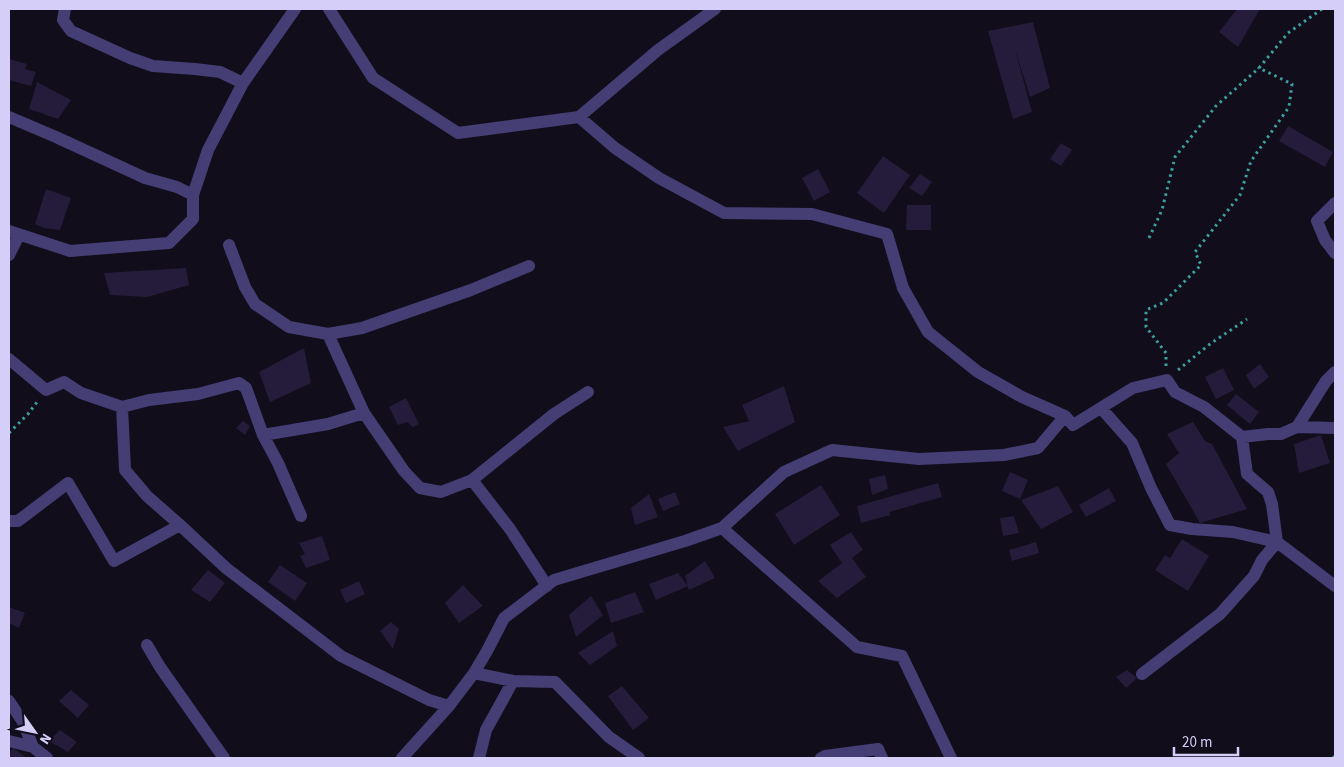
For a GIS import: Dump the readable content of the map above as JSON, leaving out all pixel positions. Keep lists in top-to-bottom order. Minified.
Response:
{"scale_bar":"20 m","north":"bottom right"}
